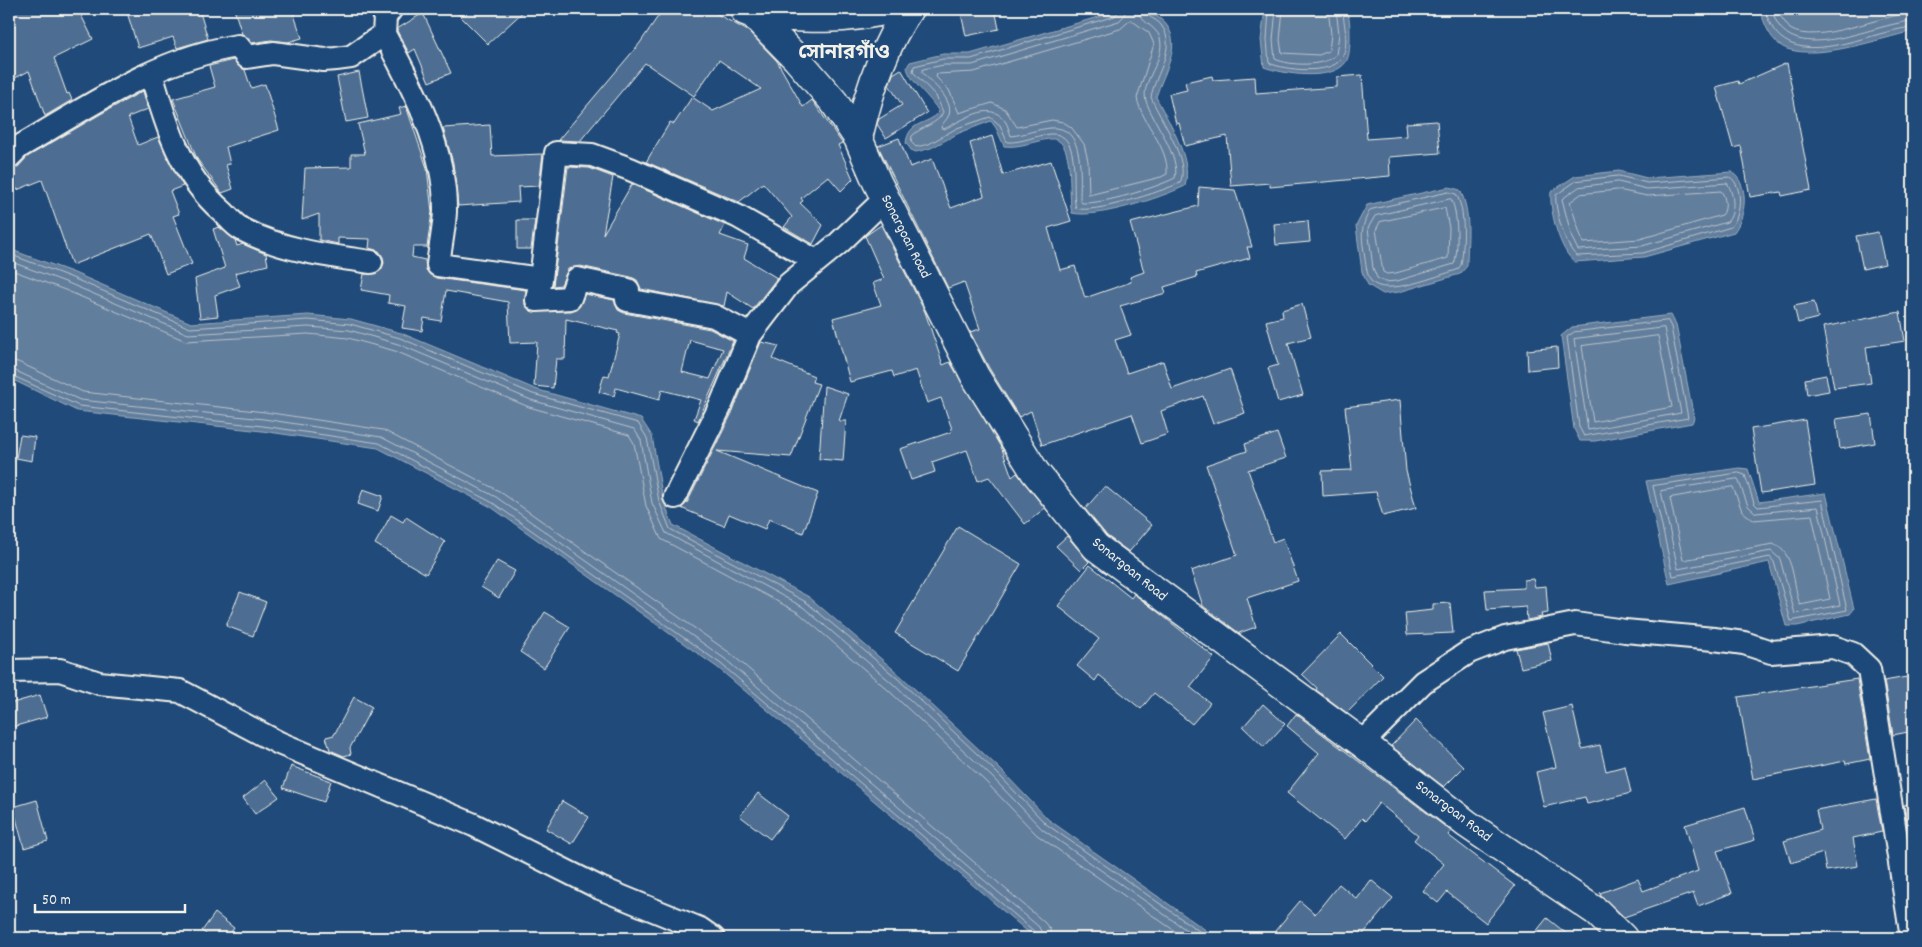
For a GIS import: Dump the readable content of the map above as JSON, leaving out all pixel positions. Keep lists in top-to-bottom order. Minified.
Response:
{"streets":{"main road":["Sonargoan Road"]},"districts":["সোনারগাঁও"],"scale_bar":"50 m"}
